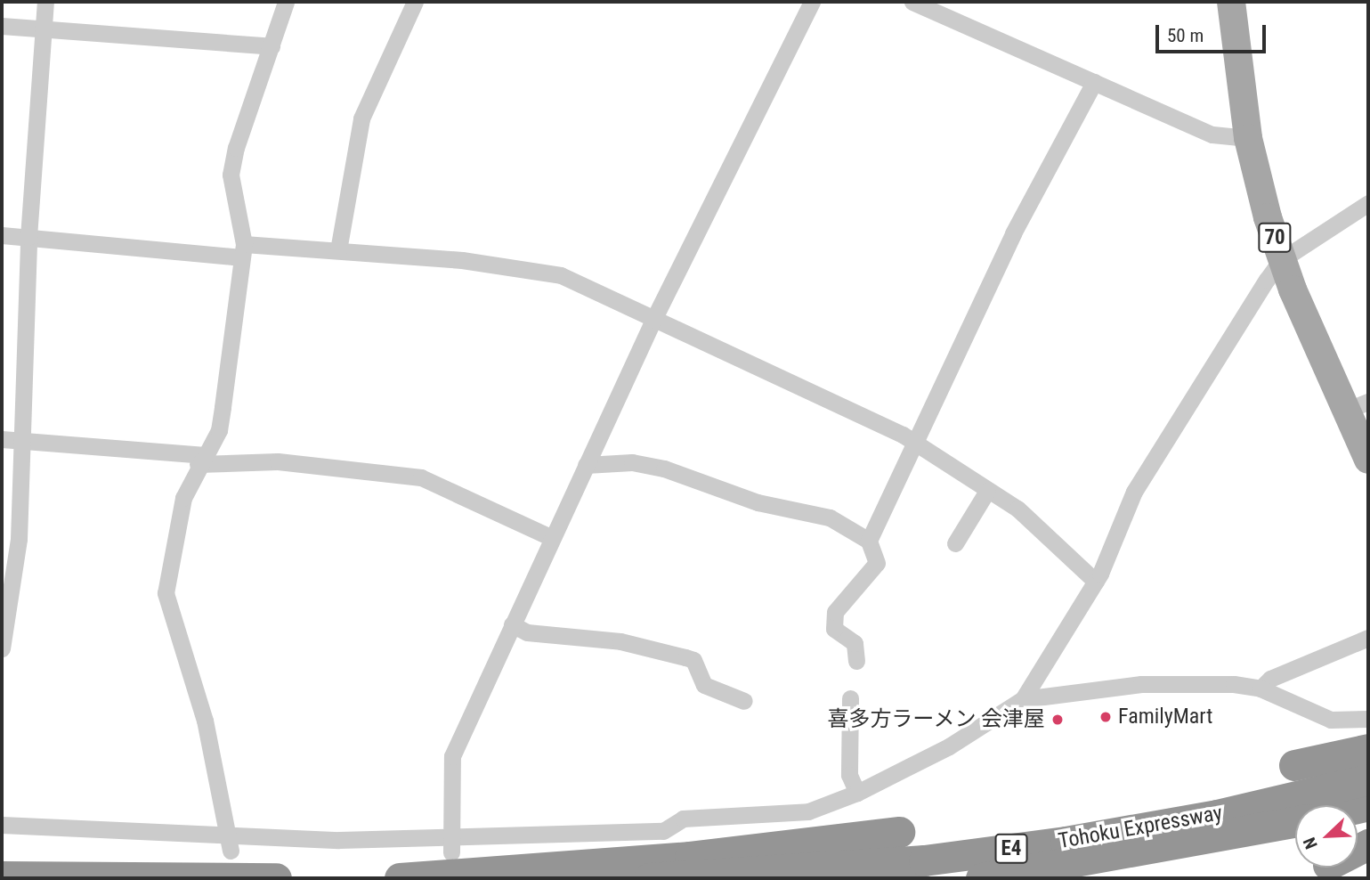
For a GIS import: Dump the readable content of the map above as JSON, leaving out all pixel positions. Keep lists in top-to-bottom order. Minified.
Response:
{"streets":{"highway":["Tohoku Expressway","E4"],"main road":["70"]},"places":["FamilyMart","喜多方ラーメン 会津屋"],"scale_bar":"50 m","north":"bottom left"}
